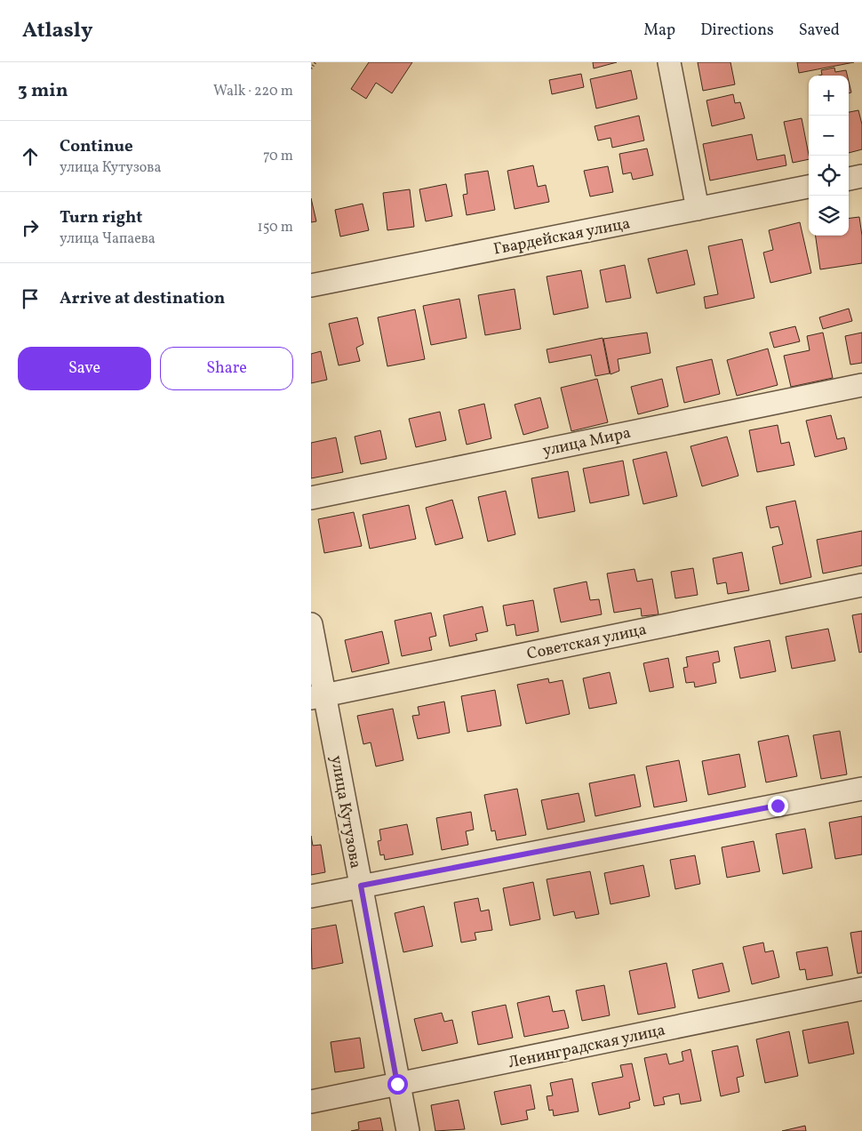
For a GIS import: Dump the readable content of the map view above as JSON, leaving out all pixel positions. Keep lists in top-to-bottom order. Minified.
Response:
{"streets":{"street":["Гвардейская улица","улица Мира","Советская улица","улица Кутузова","Ленинградская улица"]},"crossings":[["Советская улица","улица Кутузова"],["улица Кутузова","Ленинградская улица"]],"page":{"header":"Atlasly","nav":["Map","Directions","Saved"],"heading":["3 min","Walk · 220 m"],"map_buttons":["+","−"],"list":[["Continue","улица Кутузова","70 m"],["Turn right","улица Чапаева","150 m"],"Arrive at destination"],"buttons":["Save","Share"]}}
